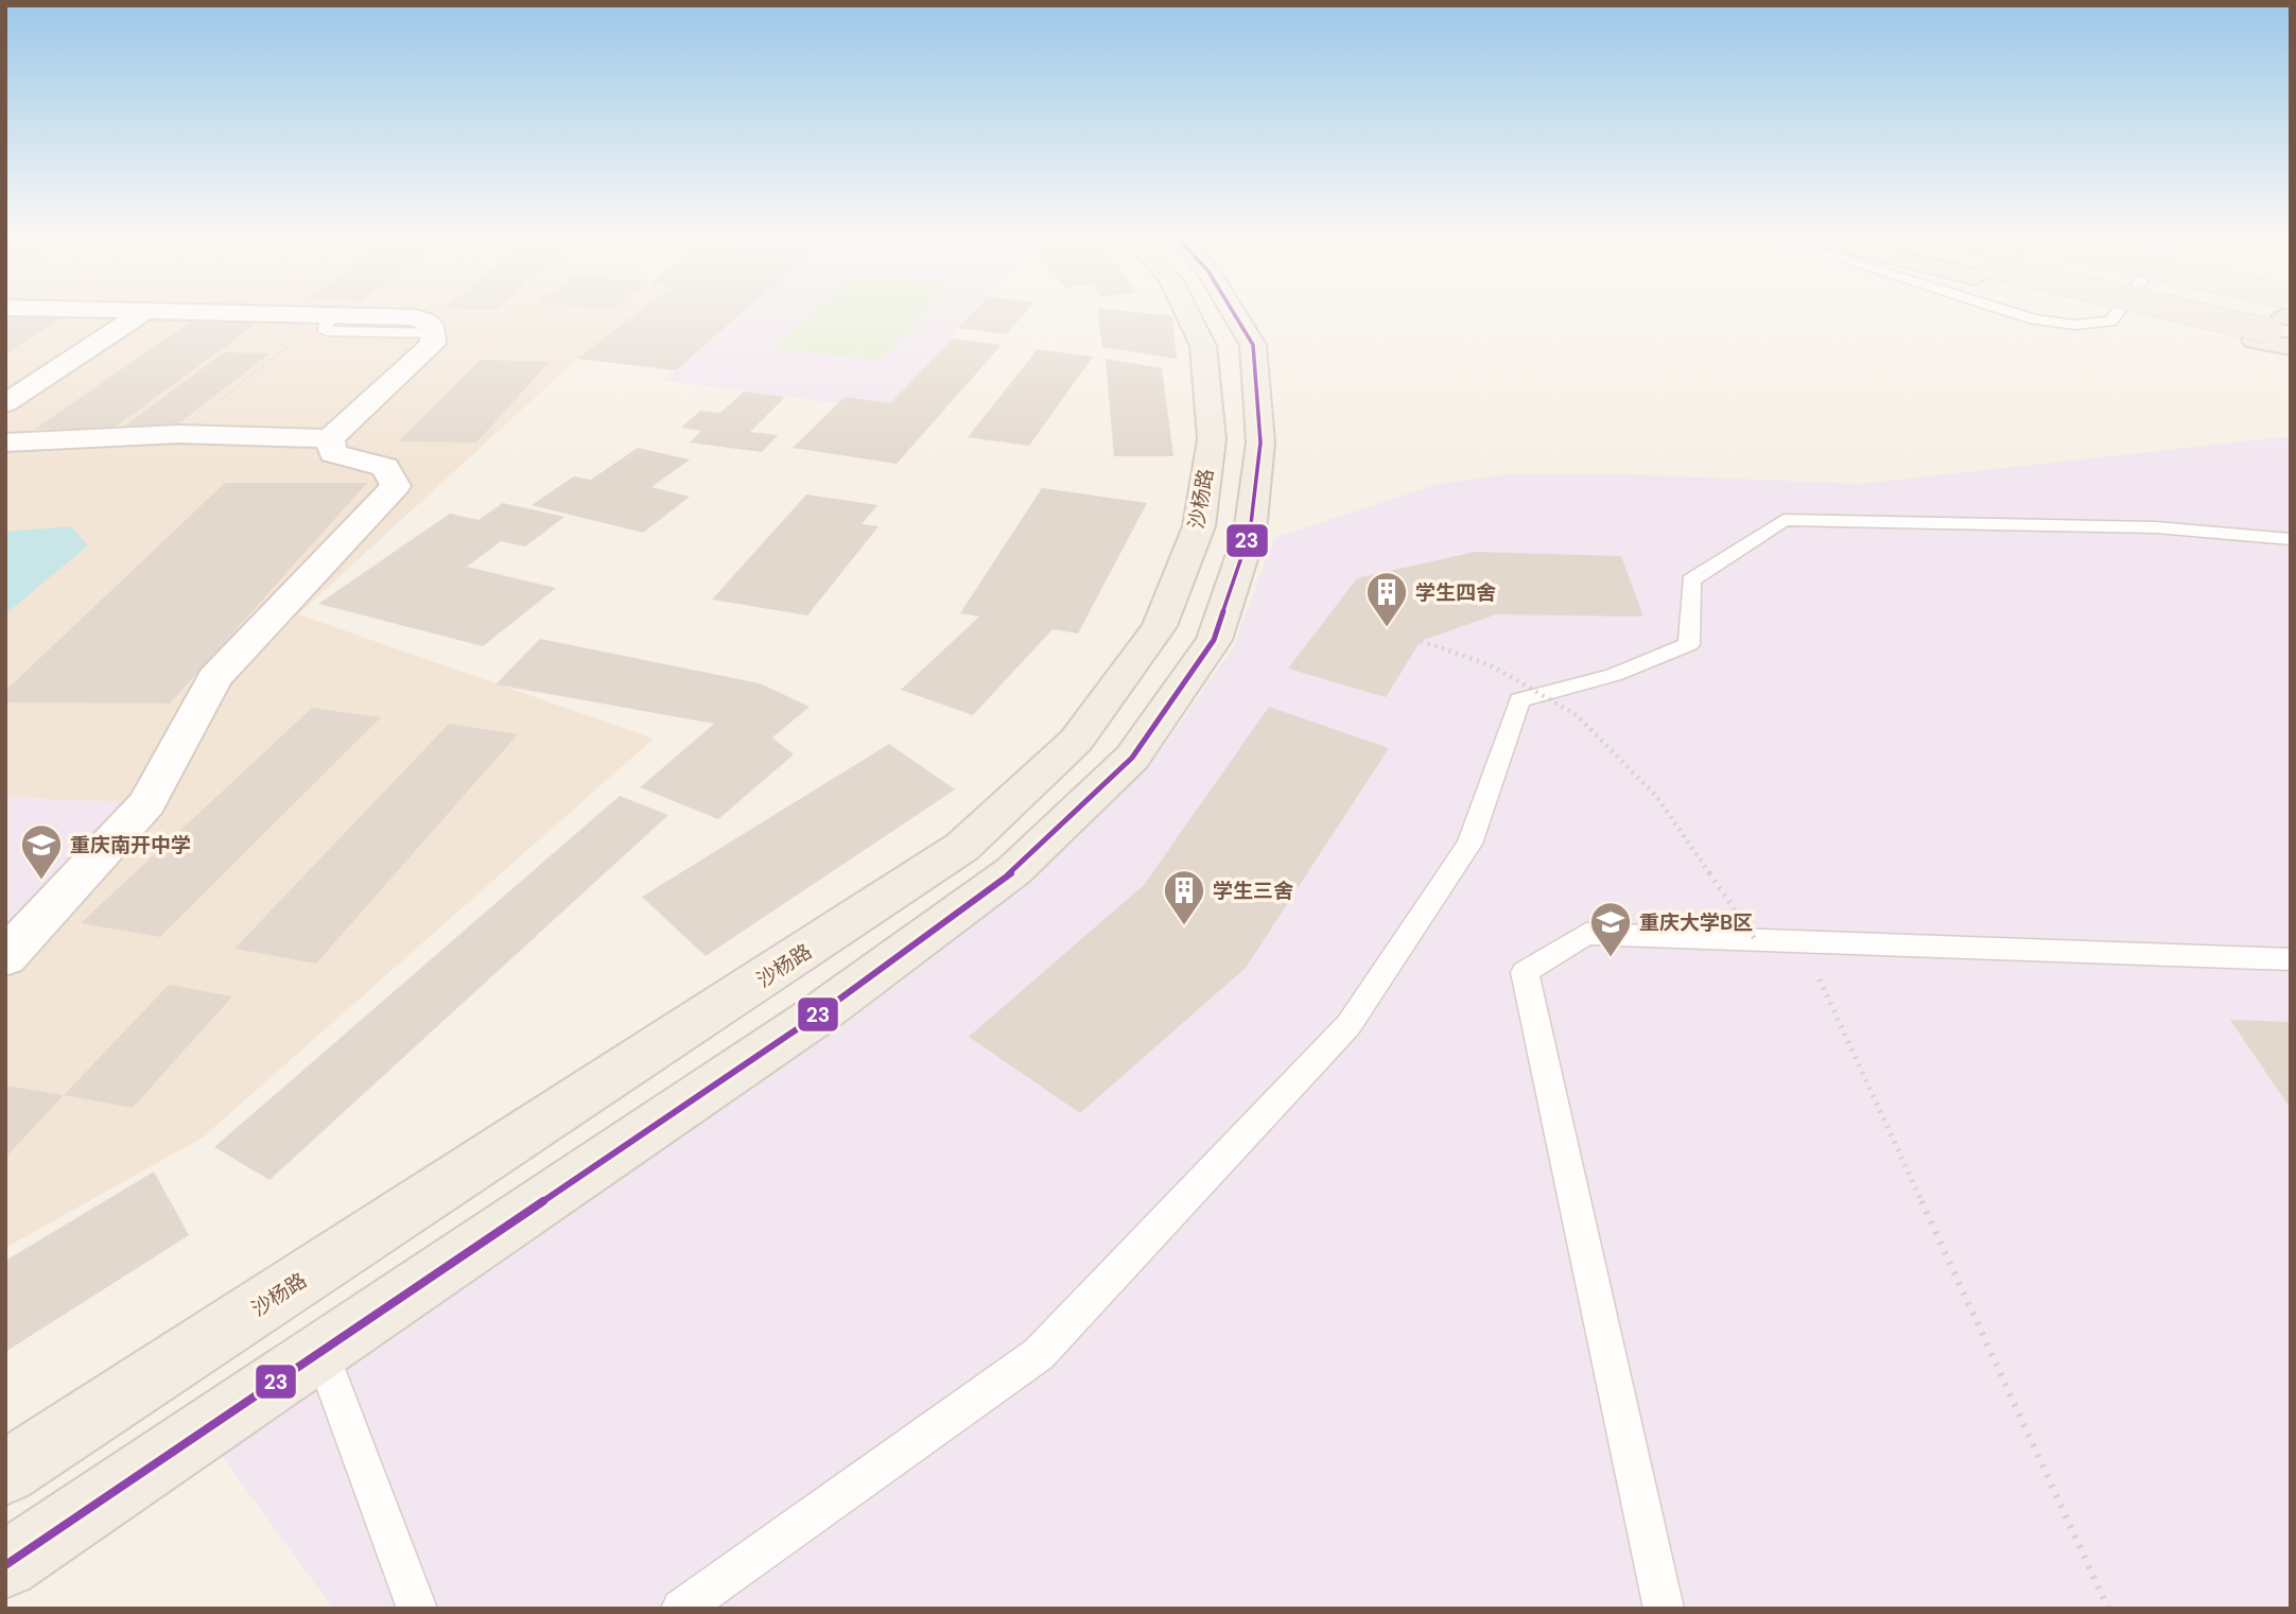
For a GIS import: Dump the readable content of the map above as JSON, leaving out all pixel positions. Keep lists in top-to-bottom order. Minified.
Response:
{"streets":{"main road":["沙杨路"]},"places":{"building":["学生四舍","学生三舍"],"school or university":["重庆南开中学","重庆大学B区"]},"lines":["transit line 23"]}
